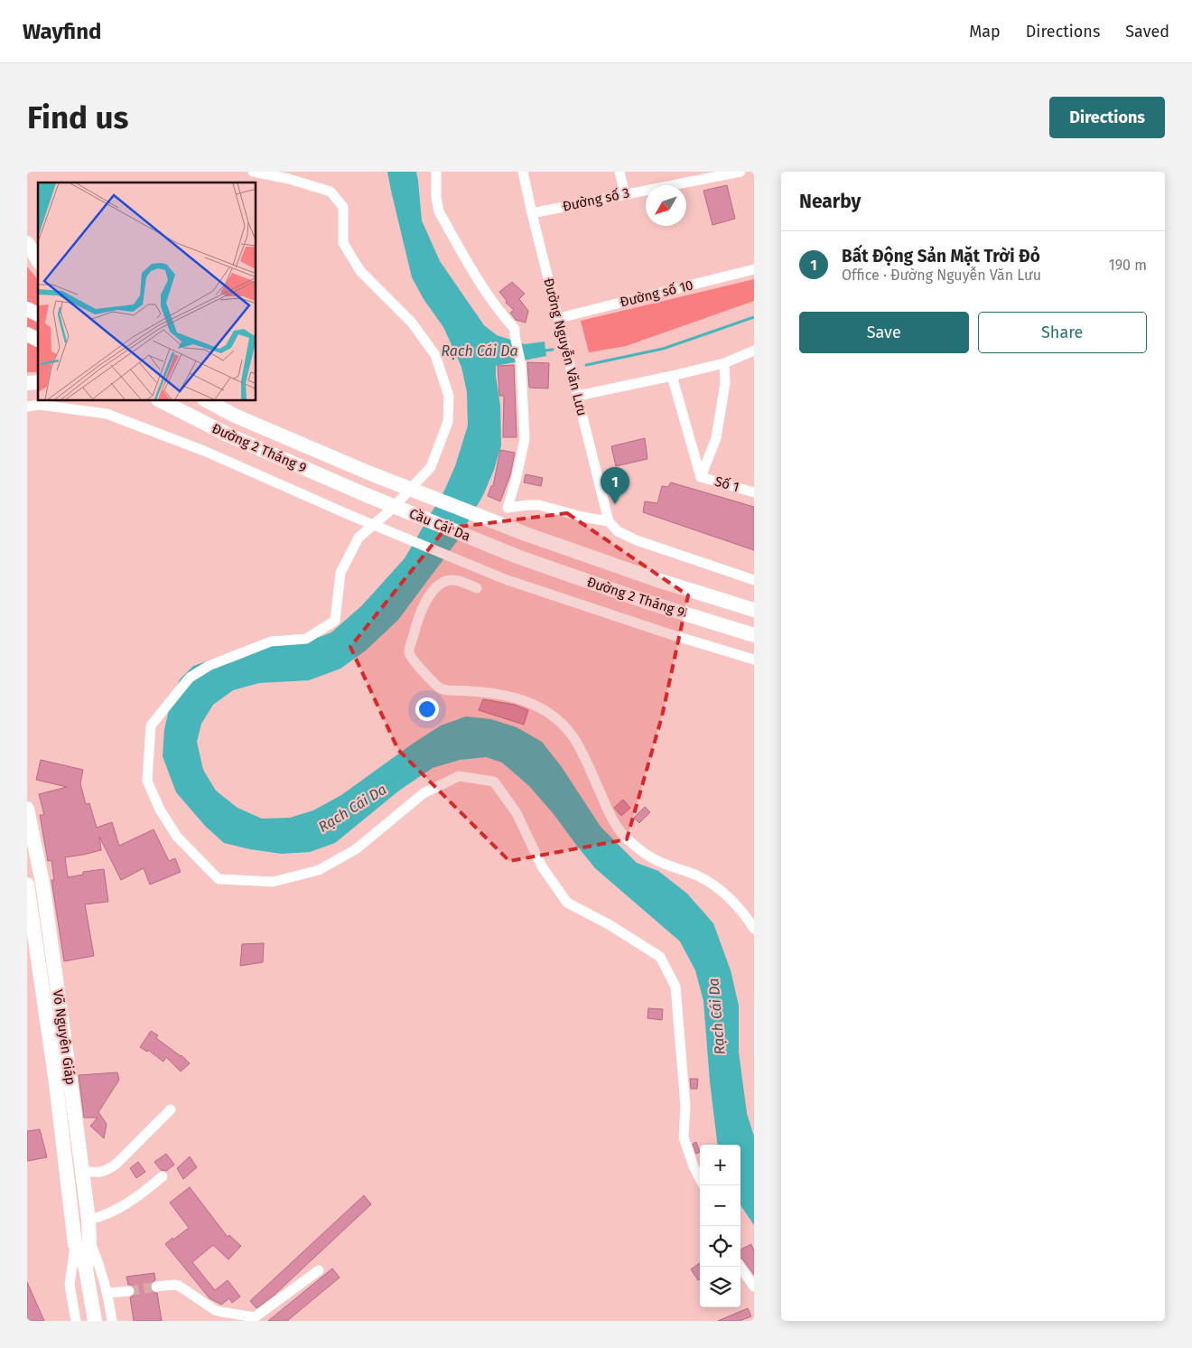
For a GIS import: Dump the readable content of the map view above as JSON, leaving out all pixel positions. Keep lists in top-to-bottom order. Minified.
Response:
{"streets":{"highway":["Đường 2 Tháng 9","Cầu Cái Da","Võ Nguyên Giáp"],"street":["Đường số 3","Đường số 10","Đường Nguyễn Văn Lưu","Số 1"]},"crossings":[["Đường số 3","Đường Nguyễn Văn Lưu"],["Đường số 10","Đường Nguyễn Văn Lưu"],["Đường 2 Tháng 9","Cầu Cái Da"]],"water":["Rạch Cái Da"],"north":"bottom left","page":{"header":"Wayfind","nav":["Map","Directions","Saved"],"buttons":["Directions",["Save","Share"]],"title":"Find us","heading":"Nearby","list":[{"mark":"1","name":"Bất Động Sản Mặt Trời Đỏ","note":"Office · Đường Nguyễn Văn Lưu","value":"190 m"}],"pins":"1","map_buttons":["+","−"]}}
